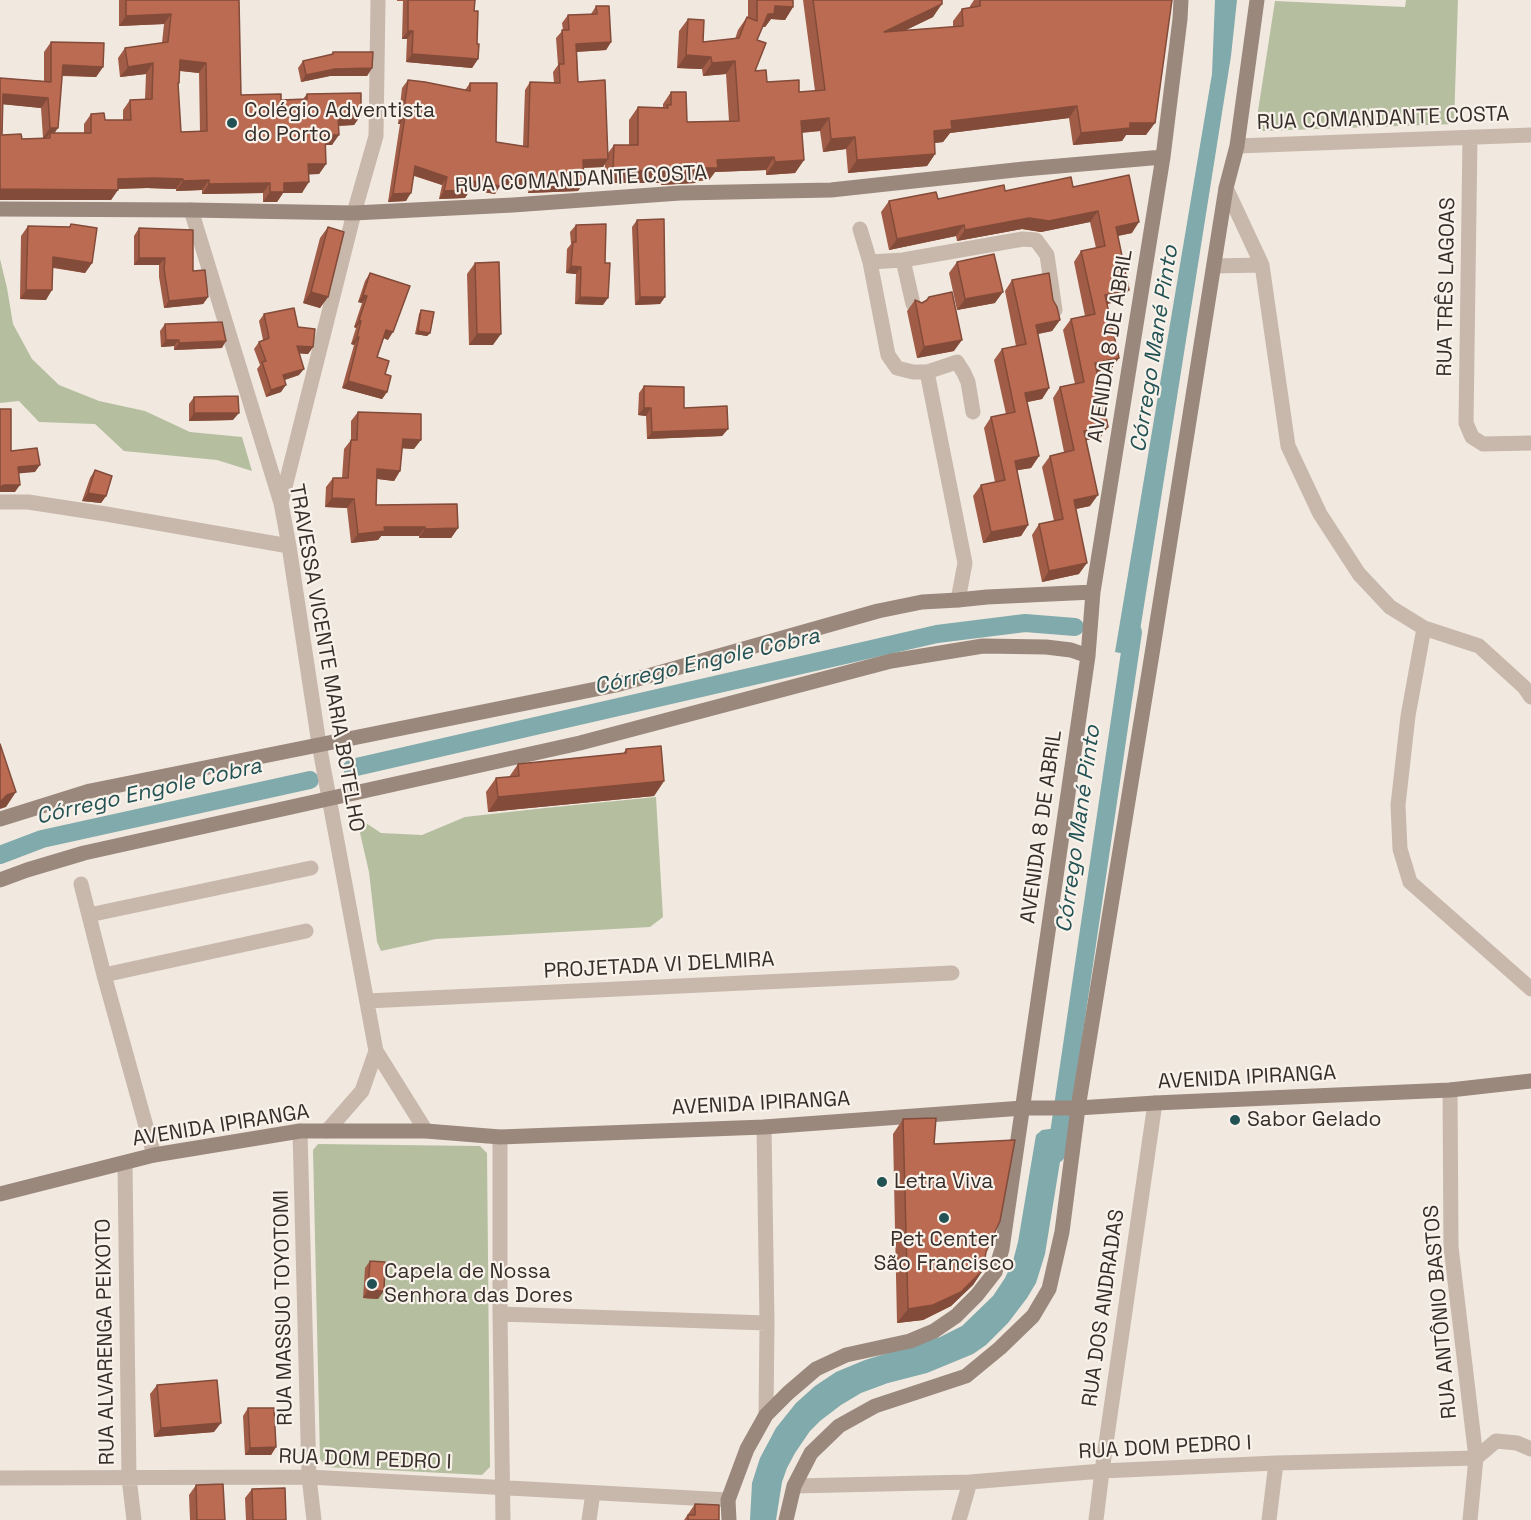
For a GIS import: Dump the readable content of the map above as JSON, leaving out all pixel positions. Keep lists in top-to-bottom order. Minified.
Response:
{"streets":{"street":["RUA COMANDANTE COSTA","RUA TRÊS LAGOAS","AVENIDA 8 DE ABRIL","TRAVESSA VICENTE MARIA BOTELHO","PROJETADA VI DELMIRA","AVENIDA IPIRANGA","RUA MASSUO TOYOTOMI","RUA DOS ANDRADAS","RUA ANTÔNIO BASTOS","RUA ALVARENGA PEIXOTO","RUA DOM PEDRO I"]},"crossings":[["RUA COMANDANTE COSTA","RUA TRÊS LAGOAS"],["RUA COMANDANTE COSTA","AVENIDA 8 DE ABRIL"],["RUA COMANDANTE COSTA","TRAVESSA VICENTE MARIA BOTELHO"],["AVENIDA 8 DE ABRIL","AVENIDA IPIRANGA"],["AVENIDA 8 DE ABRIL","RUA DOM PEDRO I"],["TRAVESSA VICENTE MARIA BOTELHO","PROJETADA VI DELMIRA"],["TRAVESSA VICENTE MARIA BOTELHO","AVENIDA IPIRANGA"],["AVENIDA IPIRANGA","RUA MASSUO TOYOTOMI"],["AVENIDA IPIRANGA","RUA DOS ANDRADAS"],["AVENIDA IPIRANGA","RUA ANTÔNIO BASTOS"],["AVENIDA IPIRANGA","RUA ALVARENGA PEIXOTO"],["RUA MASSUO TOYOTOMI","RUA DOM PEDRO I"],["RUA DOS ANDRADAS","RUA DOM PEDRO I"],["RUA ANTÔNIO BASTOS","RUA DOM PEDRO I"],["RUA ALVARENGA PEIXOTO","RUA DOM PEDRO I"]],"water":["Córrego Mané Pinto","Córrego Engole Cobra"],"places":["Colégio Adventista do Porto","Sabor Gelado","Letra Viva","Pet Center São Francisco","Capela de Nossa Senhora das Dores"]}
